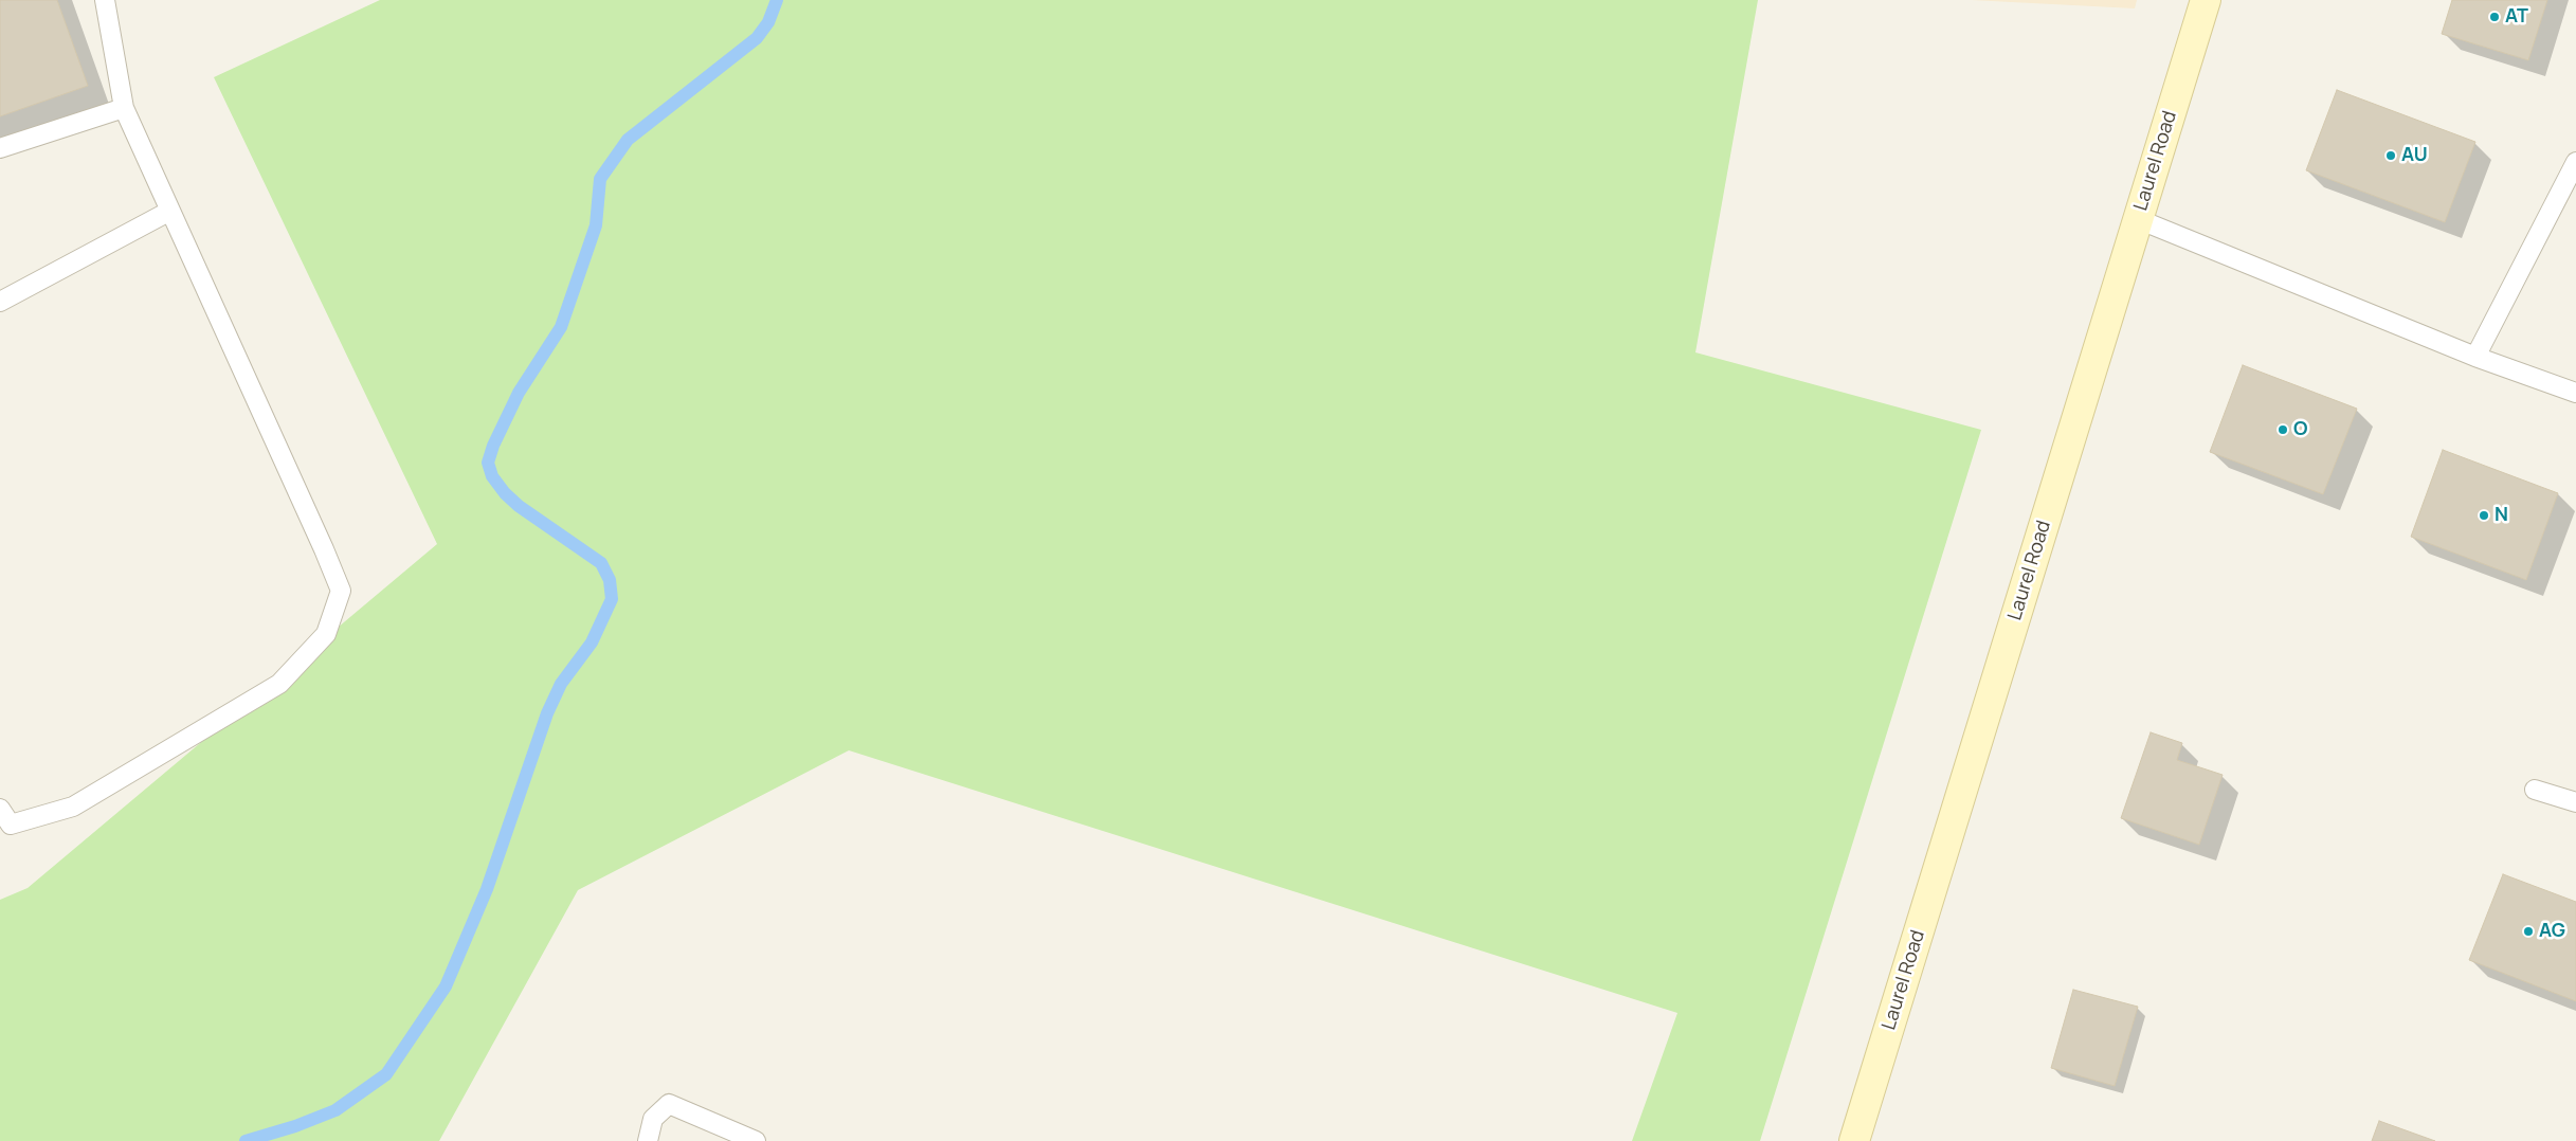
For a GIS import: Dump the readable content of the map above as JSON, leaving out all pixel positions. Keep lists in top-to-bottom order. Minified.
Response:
{"streets":{"main road":["Laurel Road"]},"places":["AT","AU","O","N","AG"]}
